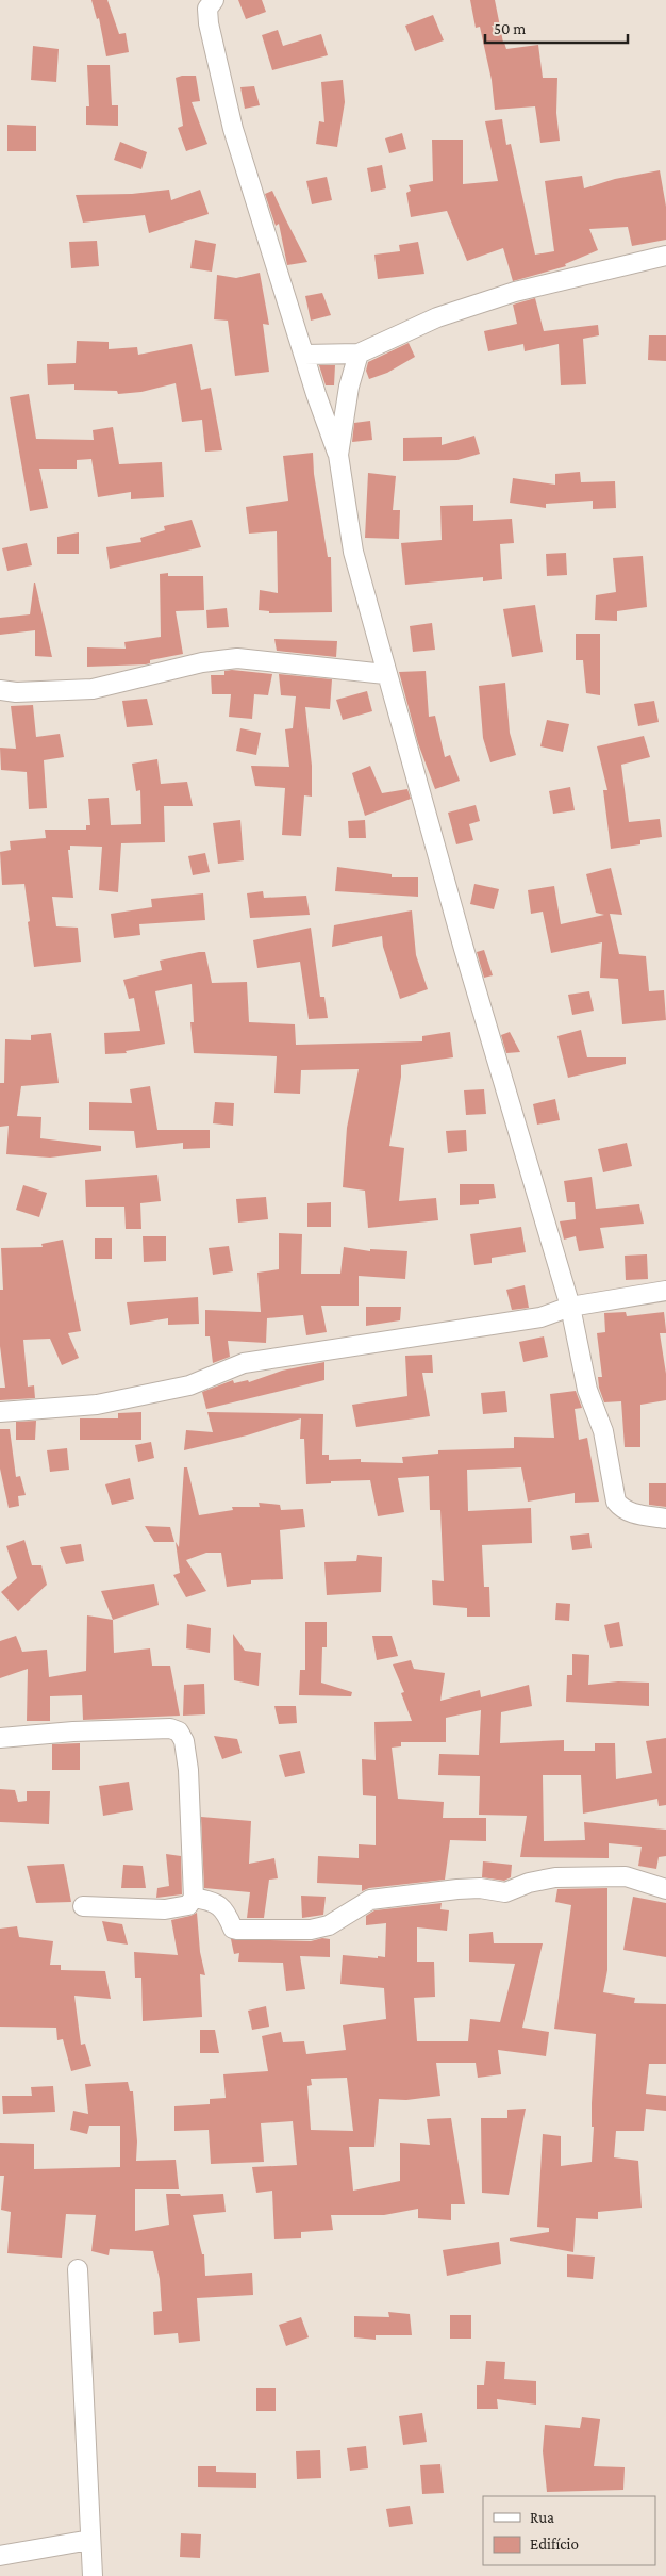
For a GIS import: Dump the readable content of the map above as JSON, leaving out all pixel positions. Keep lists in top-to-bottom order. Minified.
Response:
{"legend":["Rua","Edifício"],"scale_bar":"50 m"}
